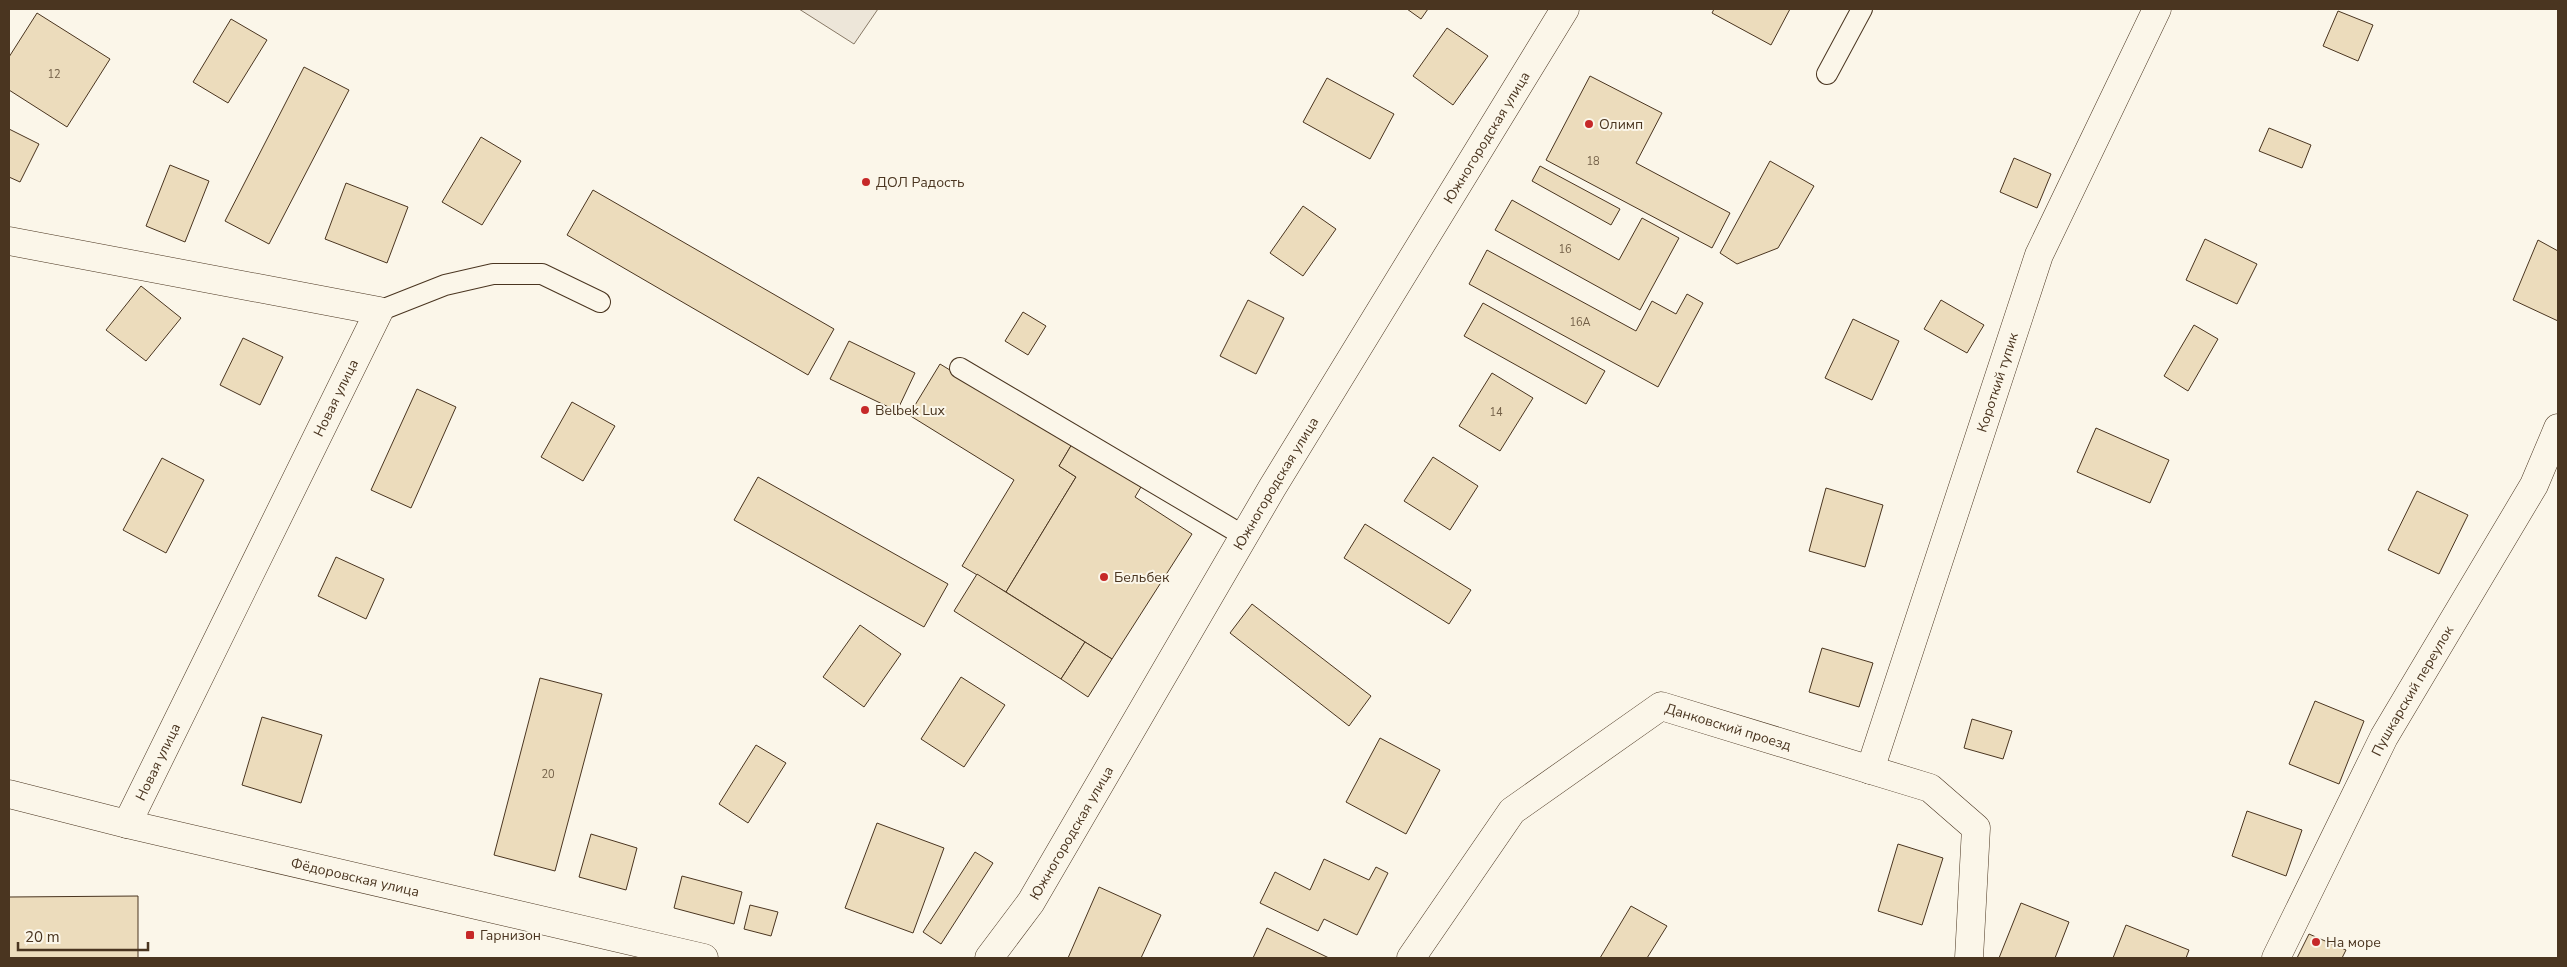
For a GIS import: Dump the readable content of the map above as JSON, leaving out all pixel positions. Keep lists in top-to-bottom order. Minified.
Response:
{"streets":{"street":["Южногородская улица","Короткий тупик","Новая улица","Пушкарский переулок","Данковский проезд","Фёдоровская улица"]},"crossings":[["Короткий тупик","Данковский проезд"],["Новая улица","Фёдоровская улица"]],"places":{"other":["Олимп","ДОЛ Радость","Belbek Lux","Бельбек","На море"],"transit":["Гарнизон"]},"house_numbers":["12","18","16","16А","14","20"],"scale_bar":"20 m"}
